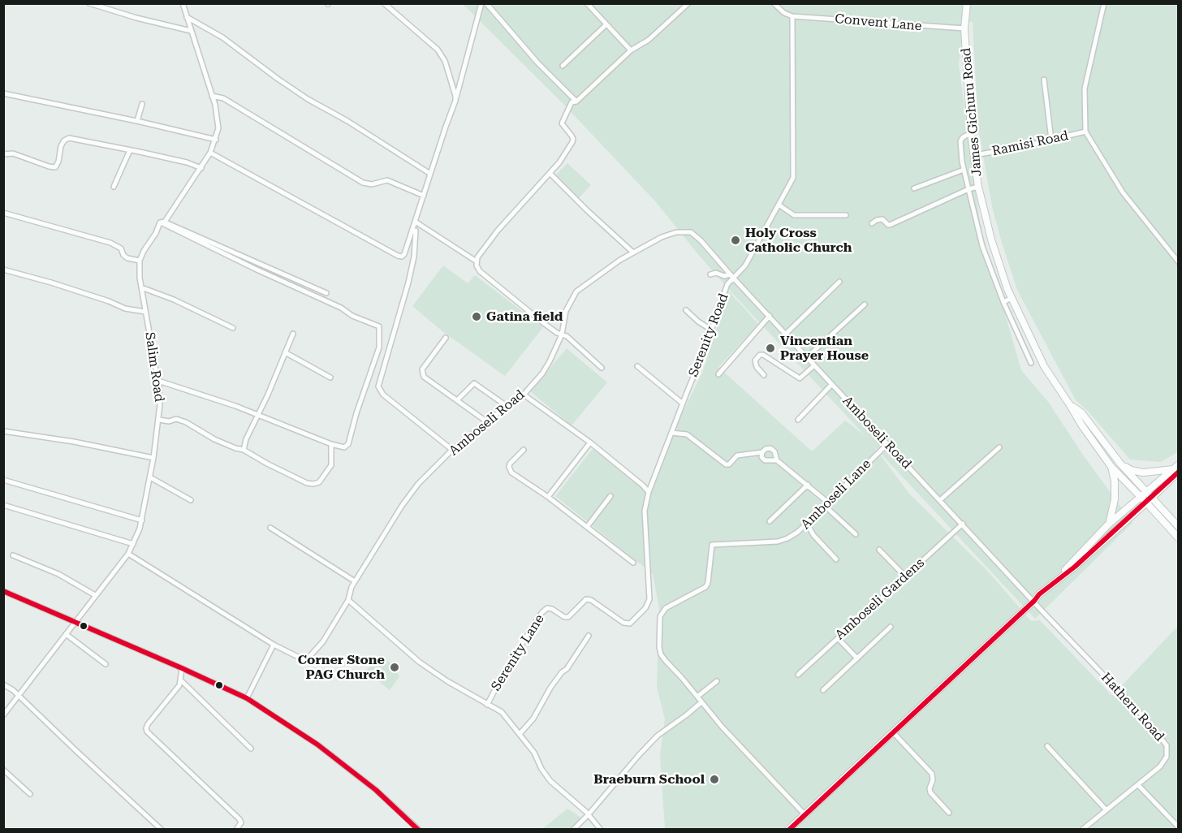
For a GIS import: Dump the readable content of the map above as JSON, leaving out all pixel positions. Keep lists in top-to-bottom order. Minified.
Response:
{"streets":{"main road":["James Gichuru Road"],"street":["Convent Lane","Ramisi Road","Serenity Road","Salim Road","Amboseli Road","Amboseli Lane","Amboseli Gardens","Serenity Lane","Hatheru Road"]},"crossings":[["Convent Lane","James Gichuru Road"],["Convent Lane","Serenity Road"],["James Gichuru Road","Ramisi Road"],["Serenity Road","Amboseli Road"],["Serenity Road","Serenity Lane"],["Salim Road","Amboseli Road"],["Amboseli Road","Amboseli Lane"],["Amboseli Road","Amboseli Gardens"],["Amboseli Road","Hatheru Road"]],"places":["Holy Cross Catholic Church","Gatina field","Vincentian Prayer House","Corner Stone PAG Church","Braeburn School"]}
